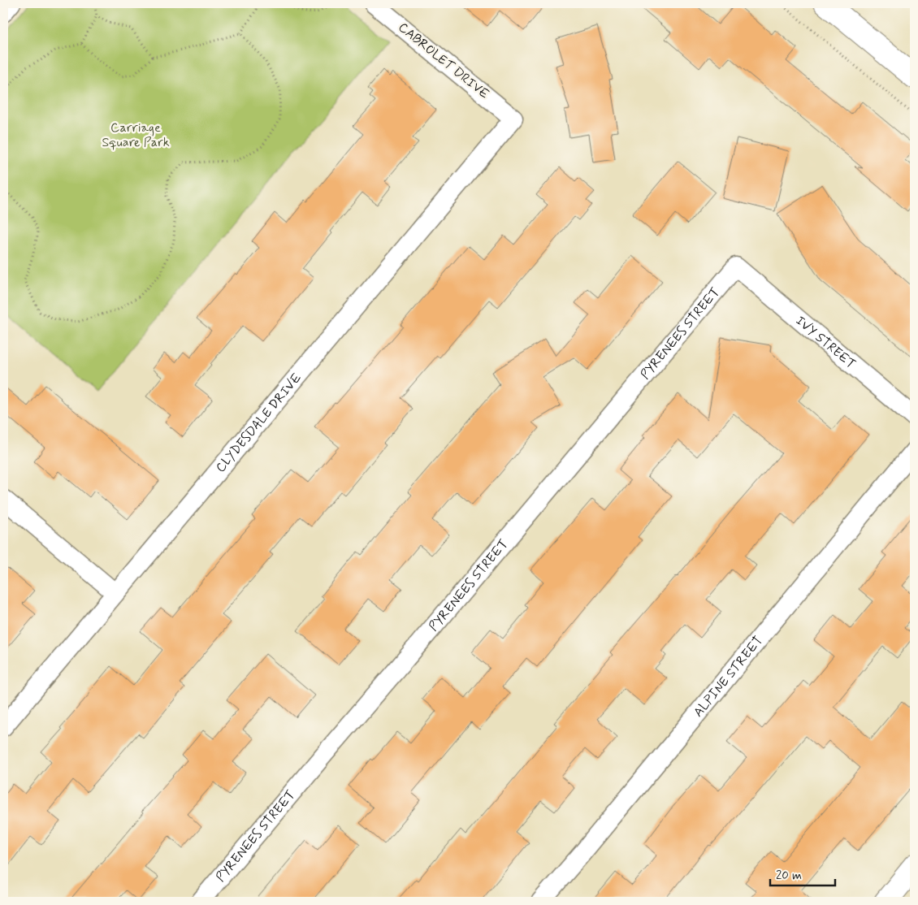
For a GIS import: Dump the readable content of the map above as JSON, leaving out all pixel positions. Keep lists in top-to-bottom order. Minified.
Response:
{"streets":{"street":["CABROLET DRIVE","PYRENEES STREET","IVY STREET","CLYDESDALE DRIVE","ALPINE STREET"]},"crossings":[["CABROLET DRIVE","CLYDESDALE DRIVE"],["PYRENEES STREET","IVY STREET"]],"parks":["Carriage Square Park"],"scale_bar":"20 m"}
